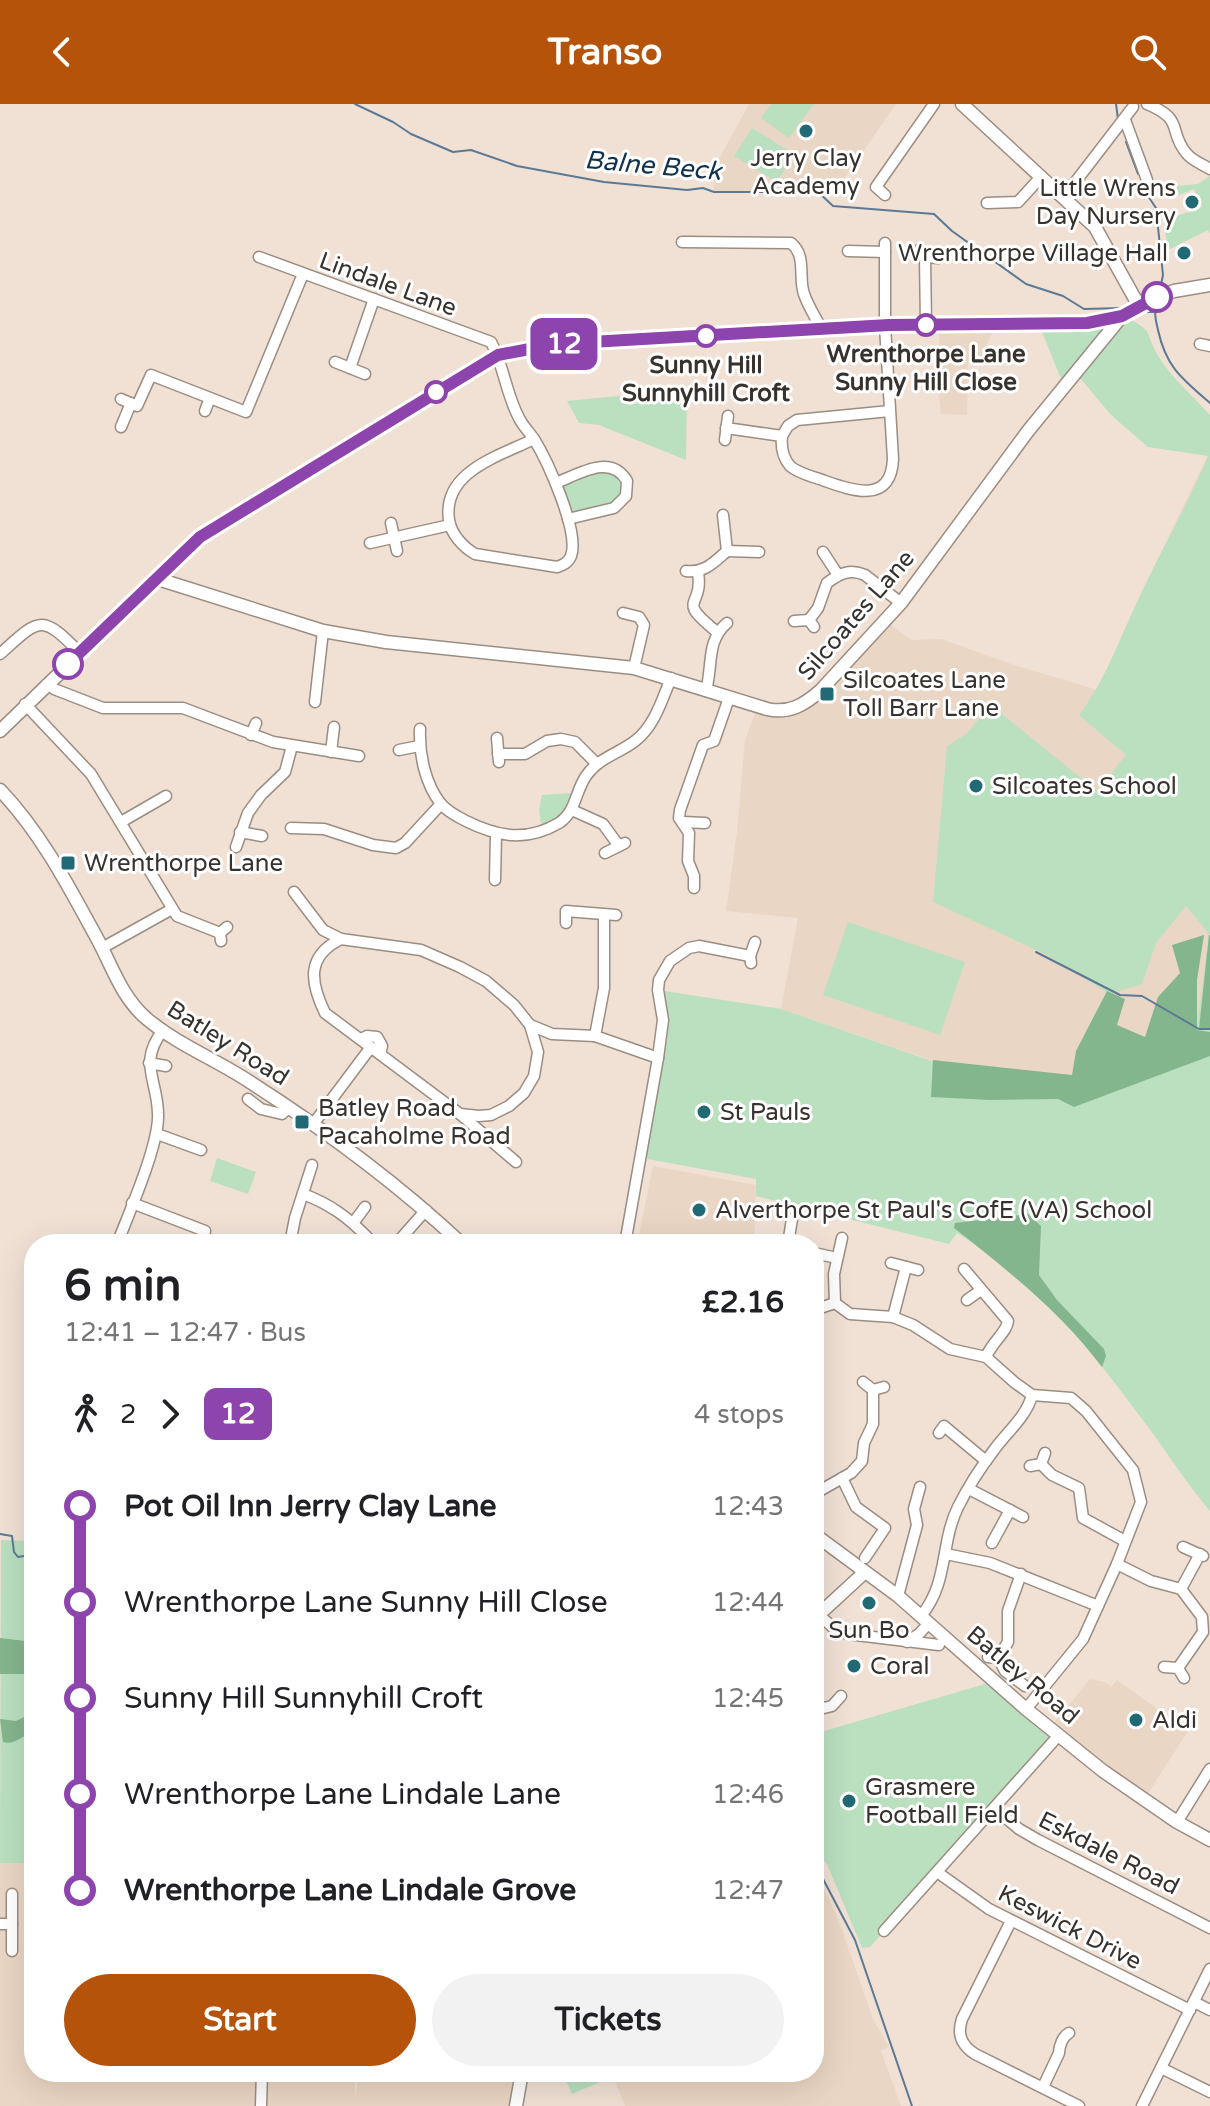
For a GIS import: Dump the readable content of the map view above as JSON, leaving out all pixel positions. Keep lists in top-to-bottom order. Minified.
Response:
{"streets":{"street":["Lindale Lane","Silcoates Lane","Batley Road","Eskdale Road","Keswick Drive"]},"water":["Balne Beck"],"places":{"other":["Jerry Clay Academy","Little Wrens Day Nursery","Wrenthorpe Village Hall","Wrenthorpe Lane Sunny Hill Close","Sunny Hill Sunnyhill Croft","Silcoates School","St Pauls","Alverthorpe St Paul's CofE (VA) School","Sun Bo","Coral","Aldi","Grasmere Football Field"],"transit":["Silcoates Lane Toll Barr Lane","Wrenthorpe Lane","Batley Road Pacaholme Road"]},"lines":["bus line 12"],"page":{"header":"Transo","on_map":"12","heading":["6 min","12:41 – 12:47 · Bus","£2.16"],"legs":["2","12","4 stops"],"list":[{"name":"Pot Oil Inn Jerry Clay Lane","value":"12:43"},{"name":"Wrenthorpe Lane Sunny Hill Close","value":"12:44"},{"name":"Sunny Hill Sunnyhill Croft","value":"12:45"},{"name":"Wrenthorpe Lane Lindale Lane","value":"12:46"},{"name":"Wrenthorpe Lane Lindale Grove","value":"12:47"}],"buttons":["Start","Tickets"]}}
